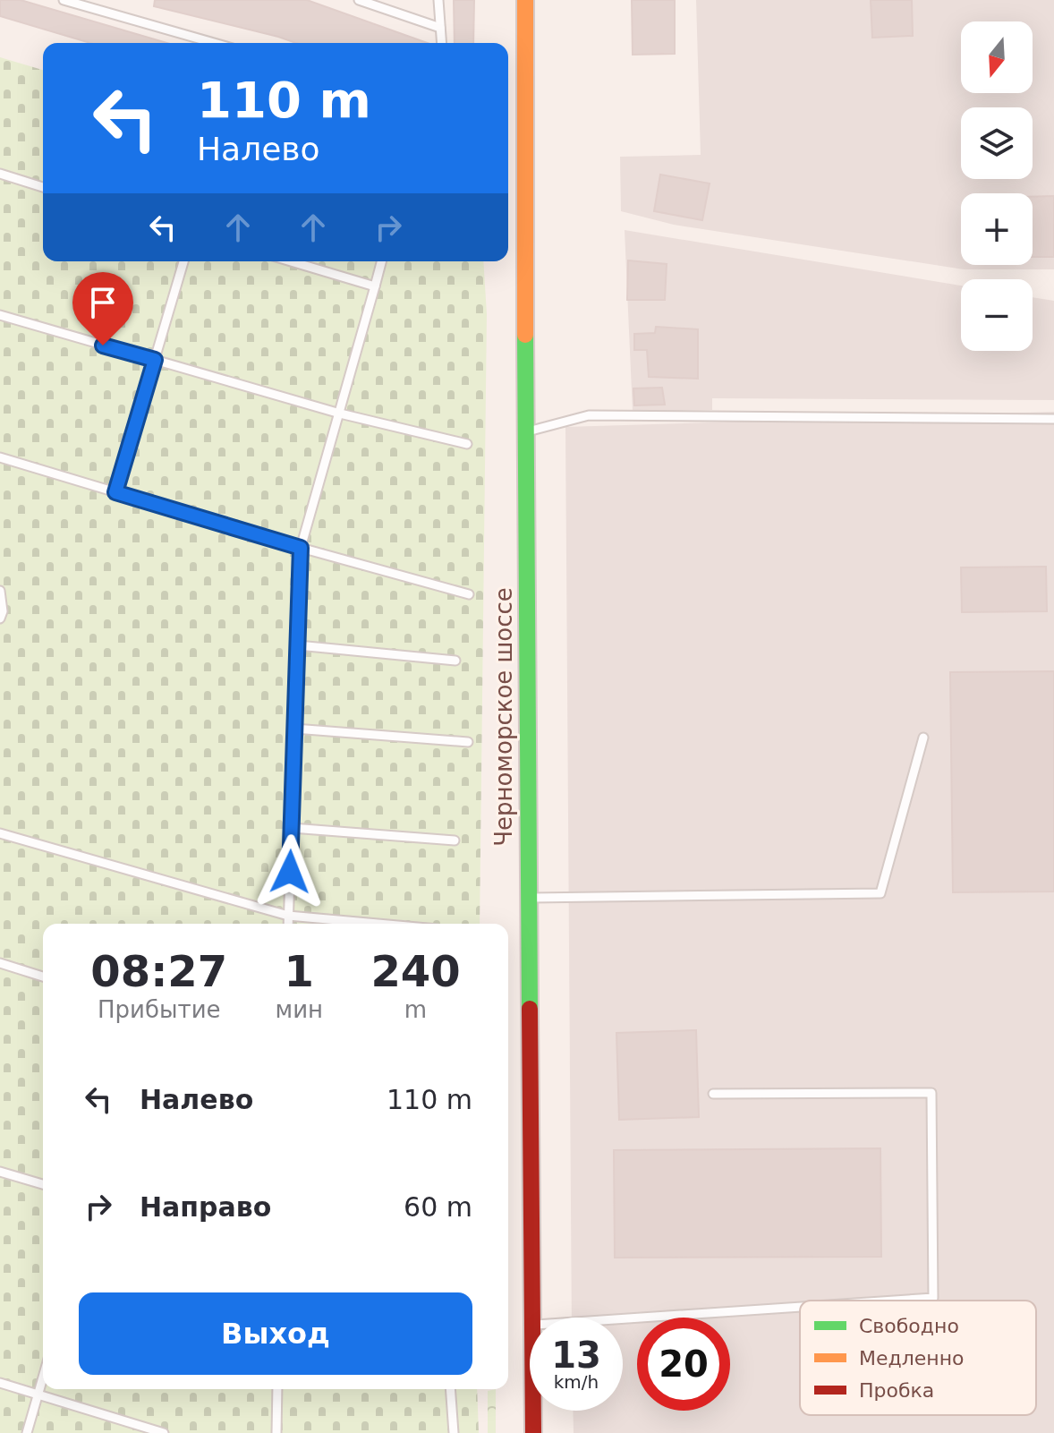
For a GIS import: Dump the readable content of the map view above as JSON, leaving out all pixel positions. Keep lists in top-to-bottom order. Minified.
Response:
{"streets":{"main road":["Черноморское шоссе"]},"legend":["Свободно","Медленно","Пробка"],"north":"bottom","page":{"map_buttons":["+","−"],"turn":["110 m","Налево"],"eta":["08:27","Прибытие","1","мин","240","m"],"list":[{"name":"Налево","value":"110 m"},{"name":"Направо","value":"60 m"}],"buttons":"Выход","speed":"13 km/h","limit":"20"}}
